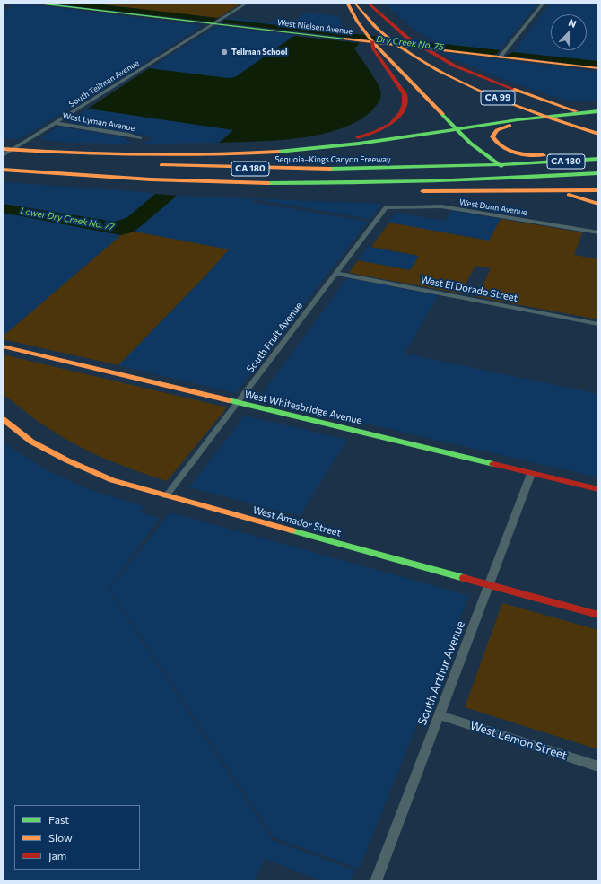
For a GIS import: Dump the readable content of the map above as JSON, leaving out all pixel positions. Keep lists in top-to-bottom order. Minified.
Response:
{"streets":{"main road":["West Nielsen Avenue","CA 99","Sequoia–Kings Canyon Freeway","CA 180","West Whitesbridge Avenue","West Amador Street"],"street":["South Teilman Avenue","West Lyman Avenue","West Dunn Avenue","West El Dorado Street","South Fruit Avenue","South Arthur Avenue","West Lemon Street"]},"crossings":[["West Nielsen Avenue","South Teilman Avenue"],["South Teilman Avenue","West Lyman Avenue"],["West Dunn Avenue","South Fruit Avenue"],["West El Dorado Street","South Fruit Avenue"],["South Fruit Avenue","West Whitesbridge Avenue"],["South Fruit Avenue","West Amador Street"],["West Whitesbridge Avenue","South Arthur Avenue"],["West Amador Street","South Arthur Avenue"],["South Arthur Avenue","West Lemon Street"]],"water":["Dry Creek No. 75","Lower Dry Creek No. 77"],"places":["Teilman School"],"legend":["Fast","Slow","Jam"],"north":"top"}
